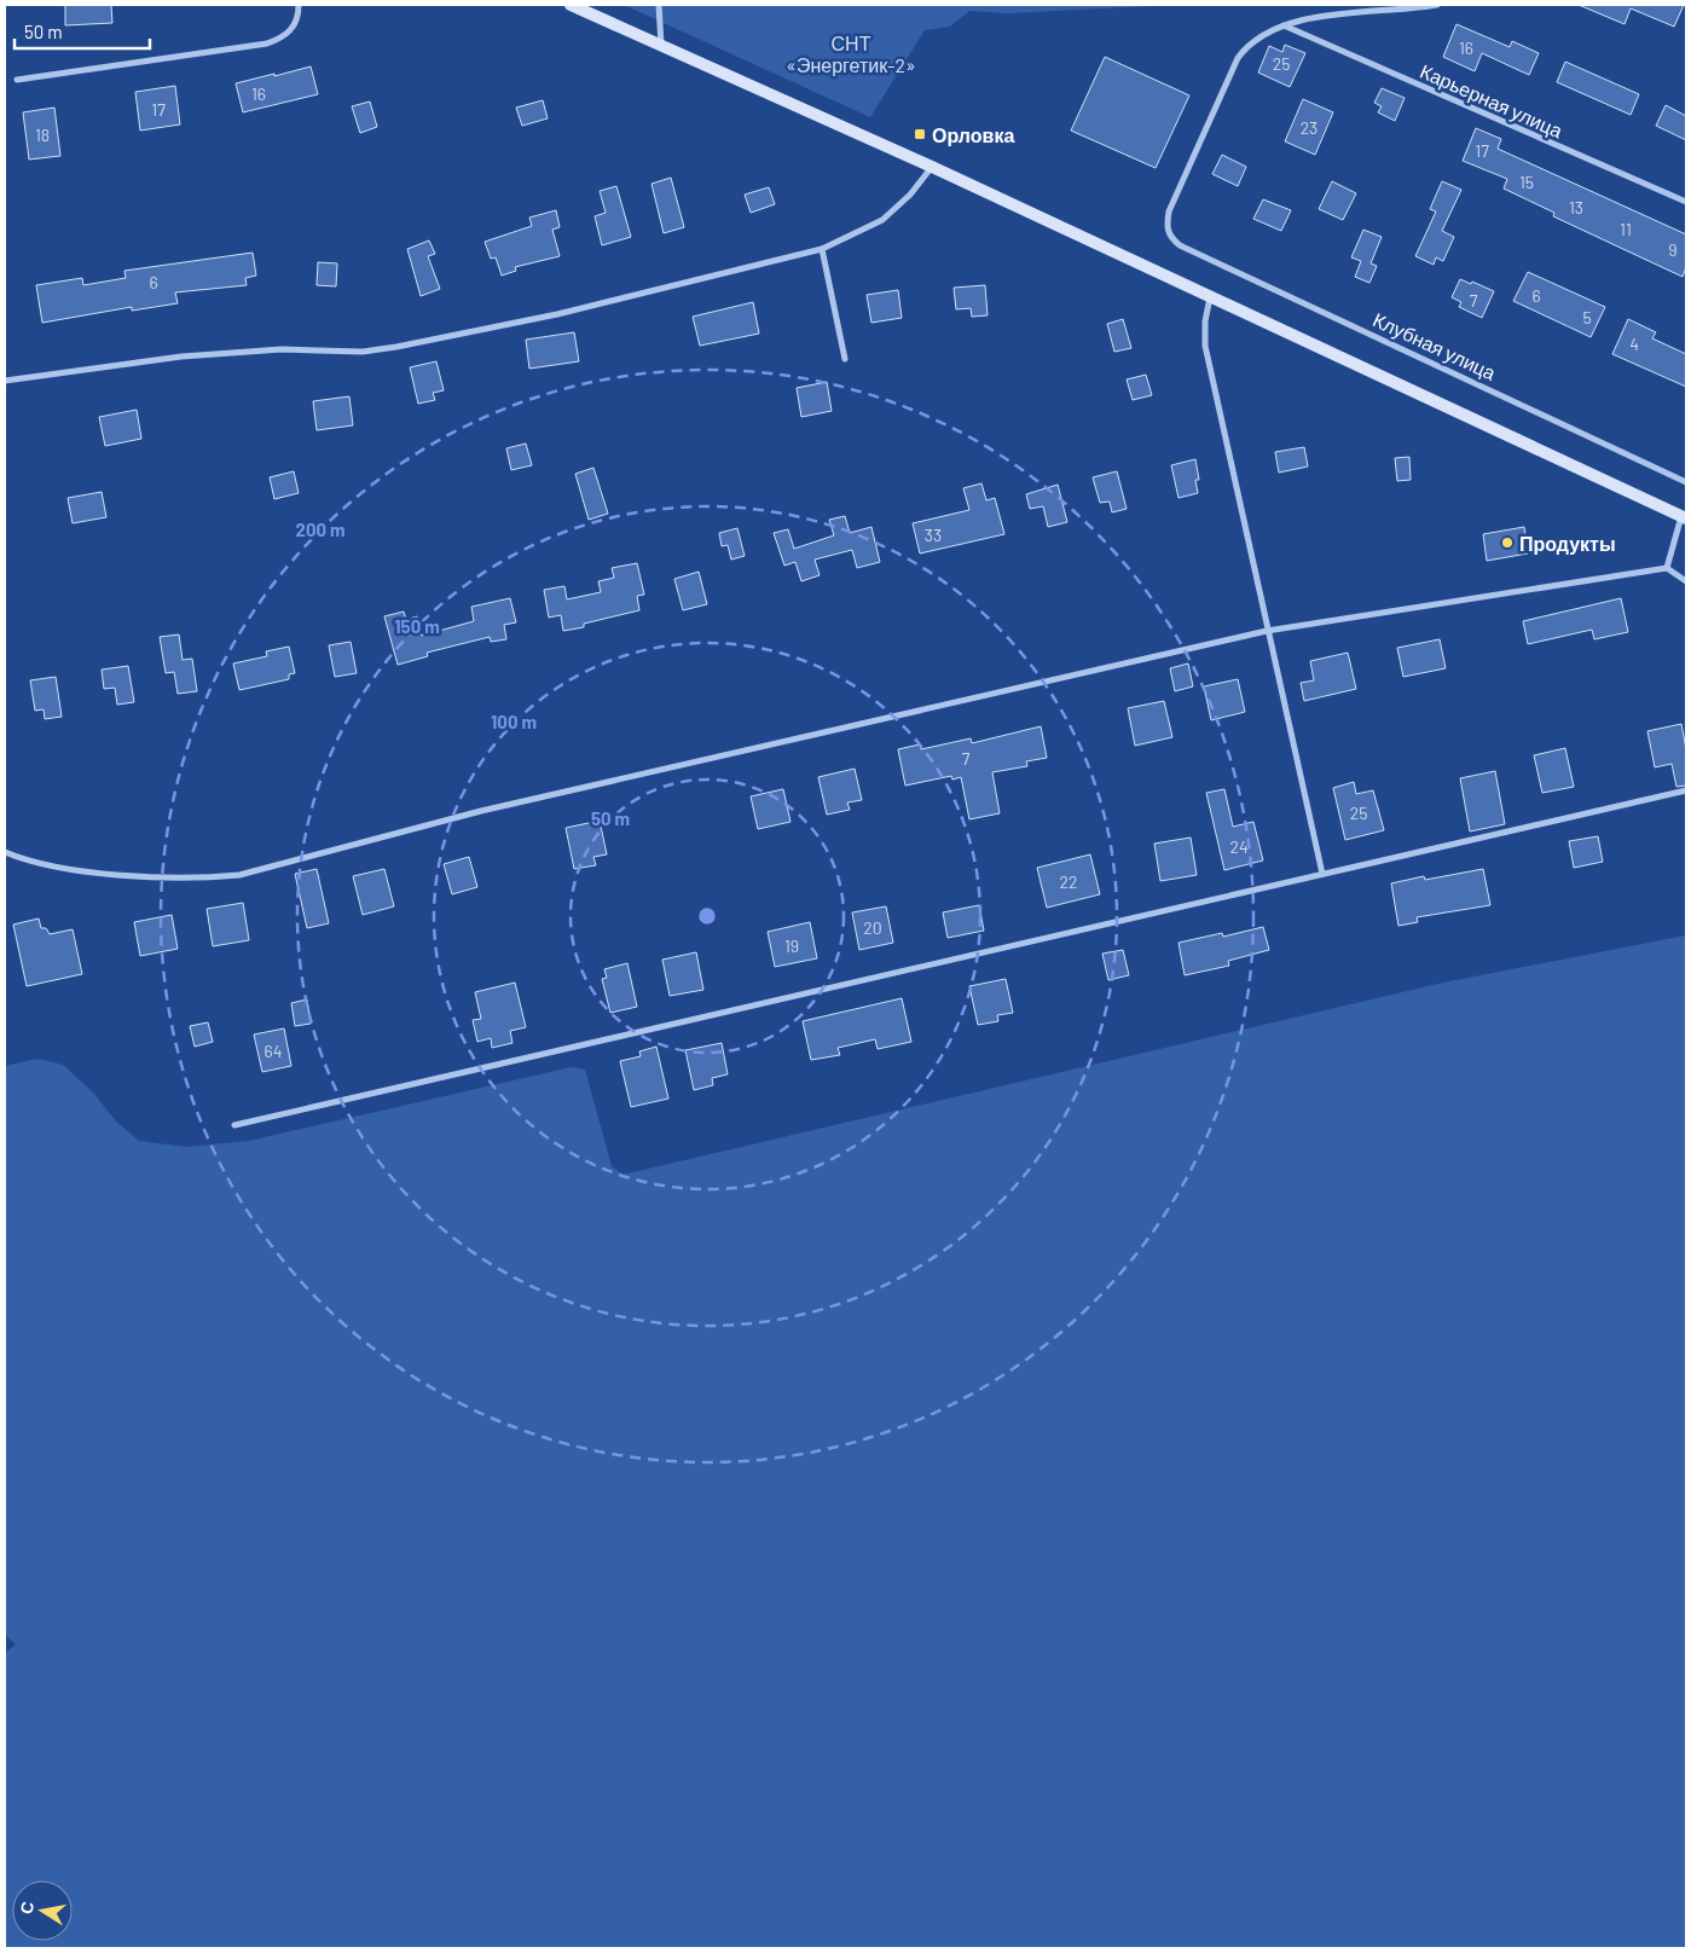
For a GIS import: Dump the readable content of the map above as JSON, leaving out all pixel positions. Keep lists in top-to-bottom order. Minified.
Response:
{"streets":{"street":["Карьерная улица","Клубная улица"]},"crossings":[["Карьерная улица","Клубная улица"]],"parks":["СНТ «Энергетик-2»"],"places":{"transit":["Орловка"],"other":["Продукты"]},"house_numbers":["16","25","16","17","23","18","17","15","13","11","9","6","6","7","5","4","33","7","25","24","22","20","19","64"],"scale_bar":"50 m","north":"left","rings":["200 m","150 m","100 m","50 m"]}
